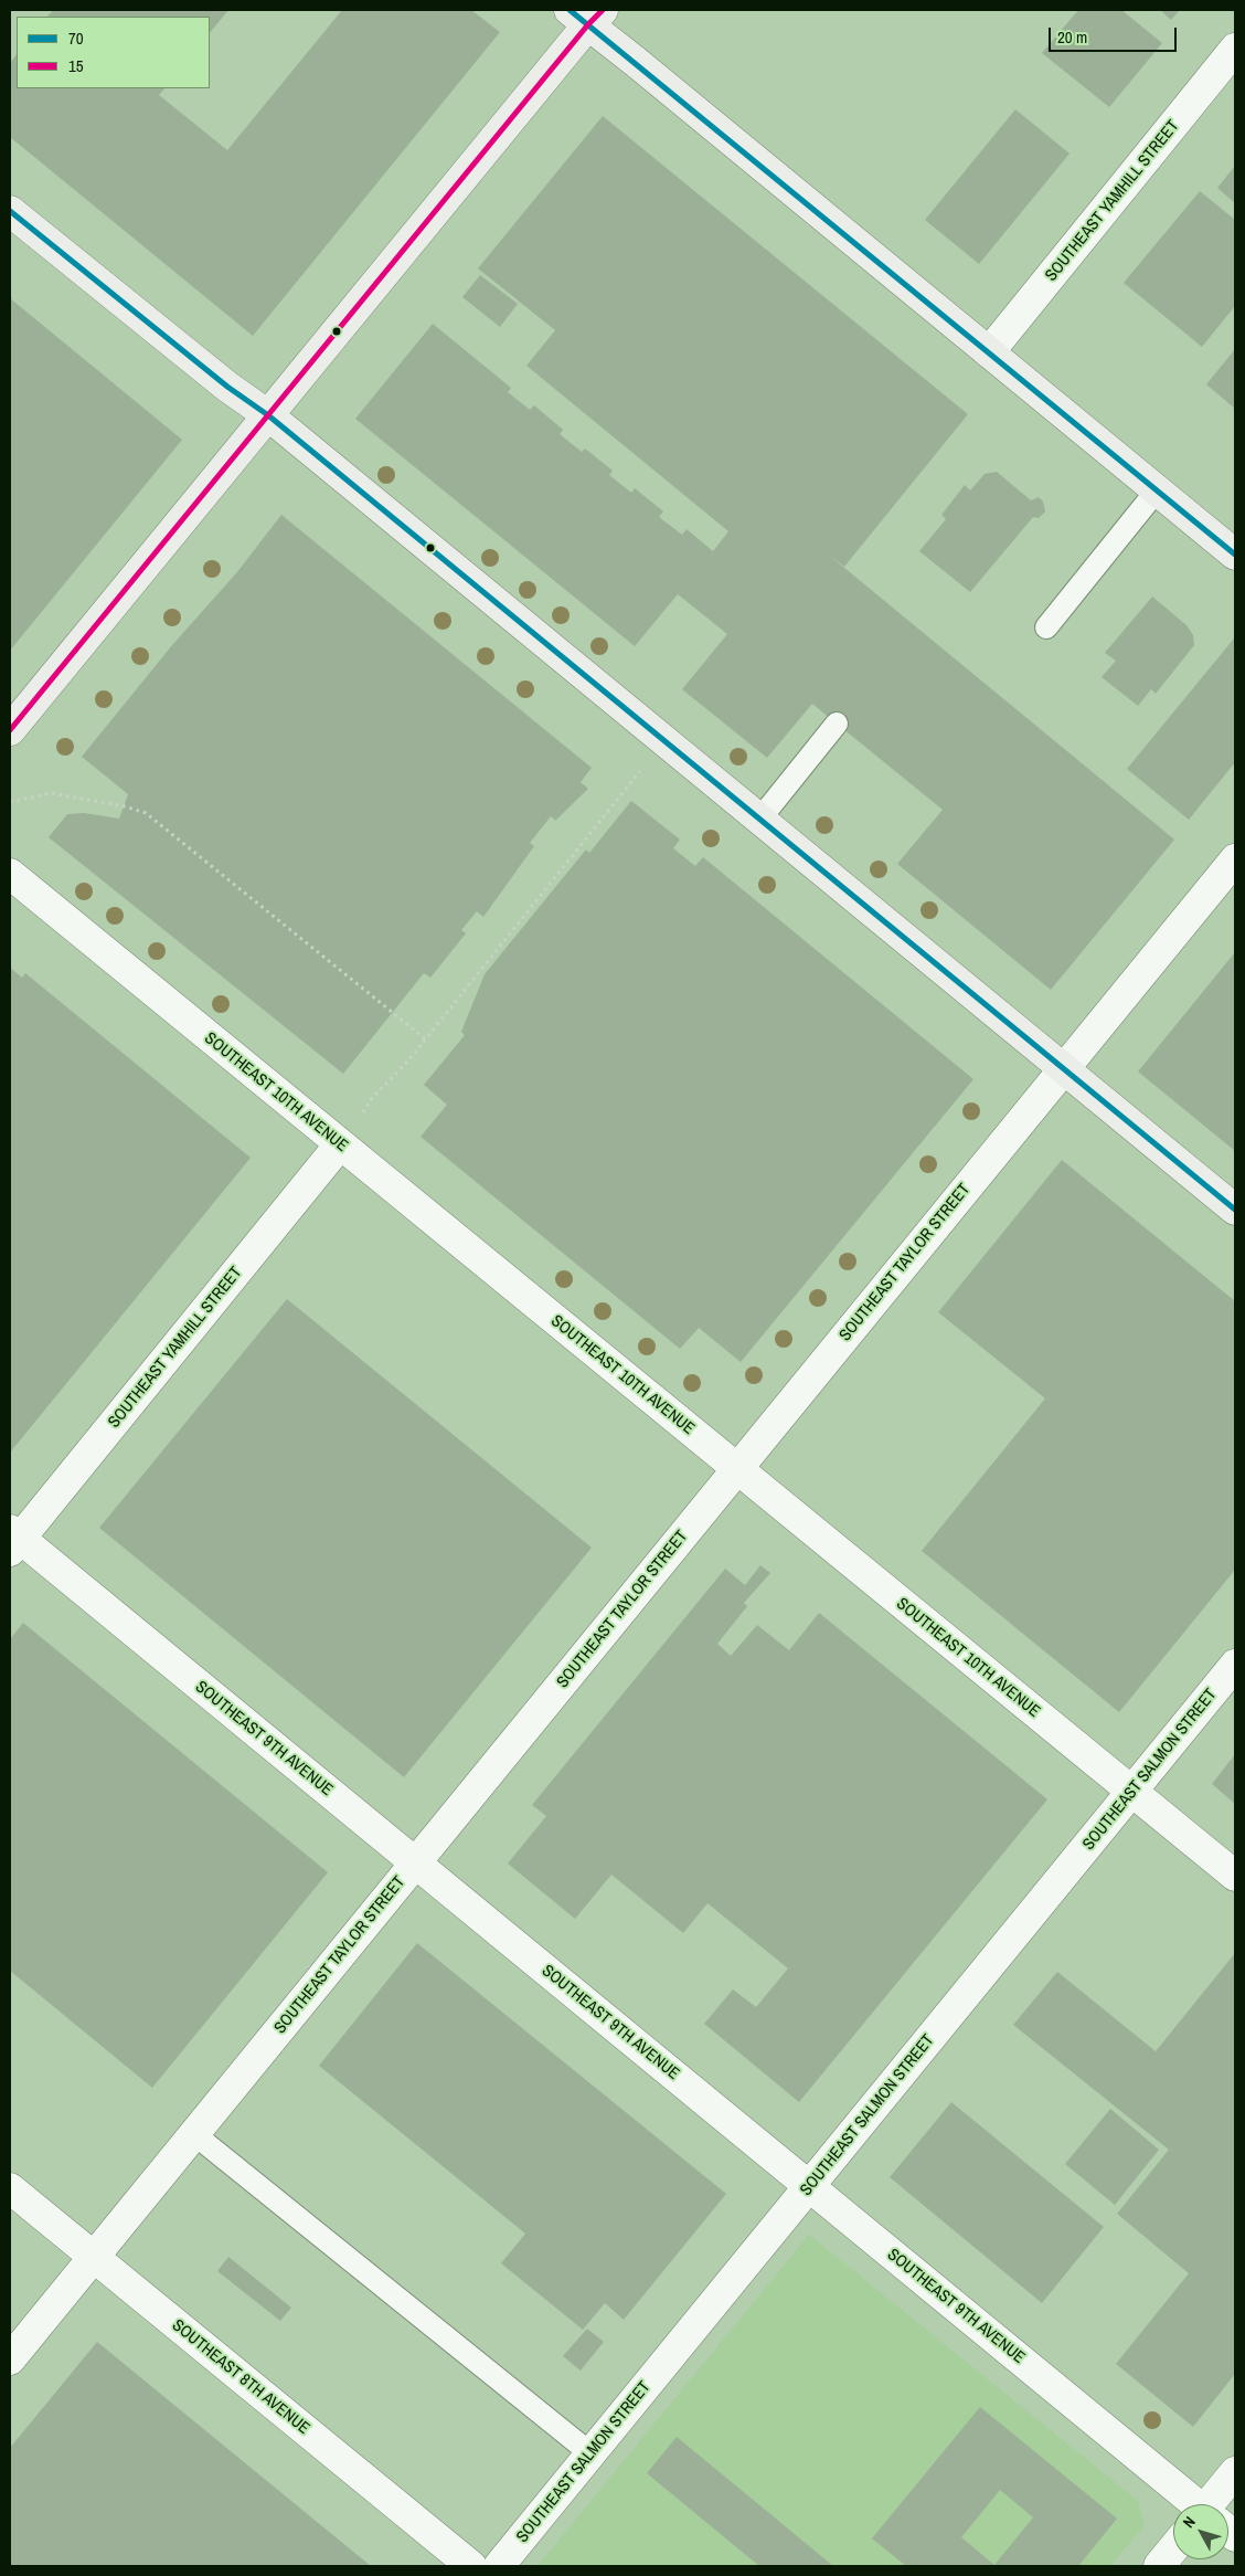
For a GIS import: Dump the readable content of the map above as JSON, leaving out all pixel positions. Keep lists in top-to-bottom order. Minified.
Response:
{"streets":{"street":["SOUTHEAST YAMHILL STREET","SOUTHEAST 10TH AVENUE","SOUTHEAST TAYLOR STREET","SOUTHEAST 9TH AVENUE","SOUTHEAST SALMON STREET","SOUTHEAST 8TH AVENUE"]},"crossings":[["SOUTHEAST YAMHILL STREET","SOUTHEAST 10TH AVENUE"],["SOUTHEAST YAMHILL STREET","SOUTHEAST 9TH AVENUE"],["SOUTHEAST 10TH AVENUE","SOUTHEAST TAYLOR STREET"],["SOUTHEAST 10TH AVENUE","SOUTHEAST SALMON STREET"],["SOUTHEAST TAYLOR STREET","SOUTHEAST 9TH AVENUE"],["SOUTHEAST TAYLOR STREET","SOUTHEAST 8TH AVENUE"],["SOUTHEAST 9TH AVENUE","SOUTHEAST SALMON STREET"]],"lines":["transit line 70","transit line 15"],"legend":["70","15"],"scale_bar":"20 m","north":"top left"}
